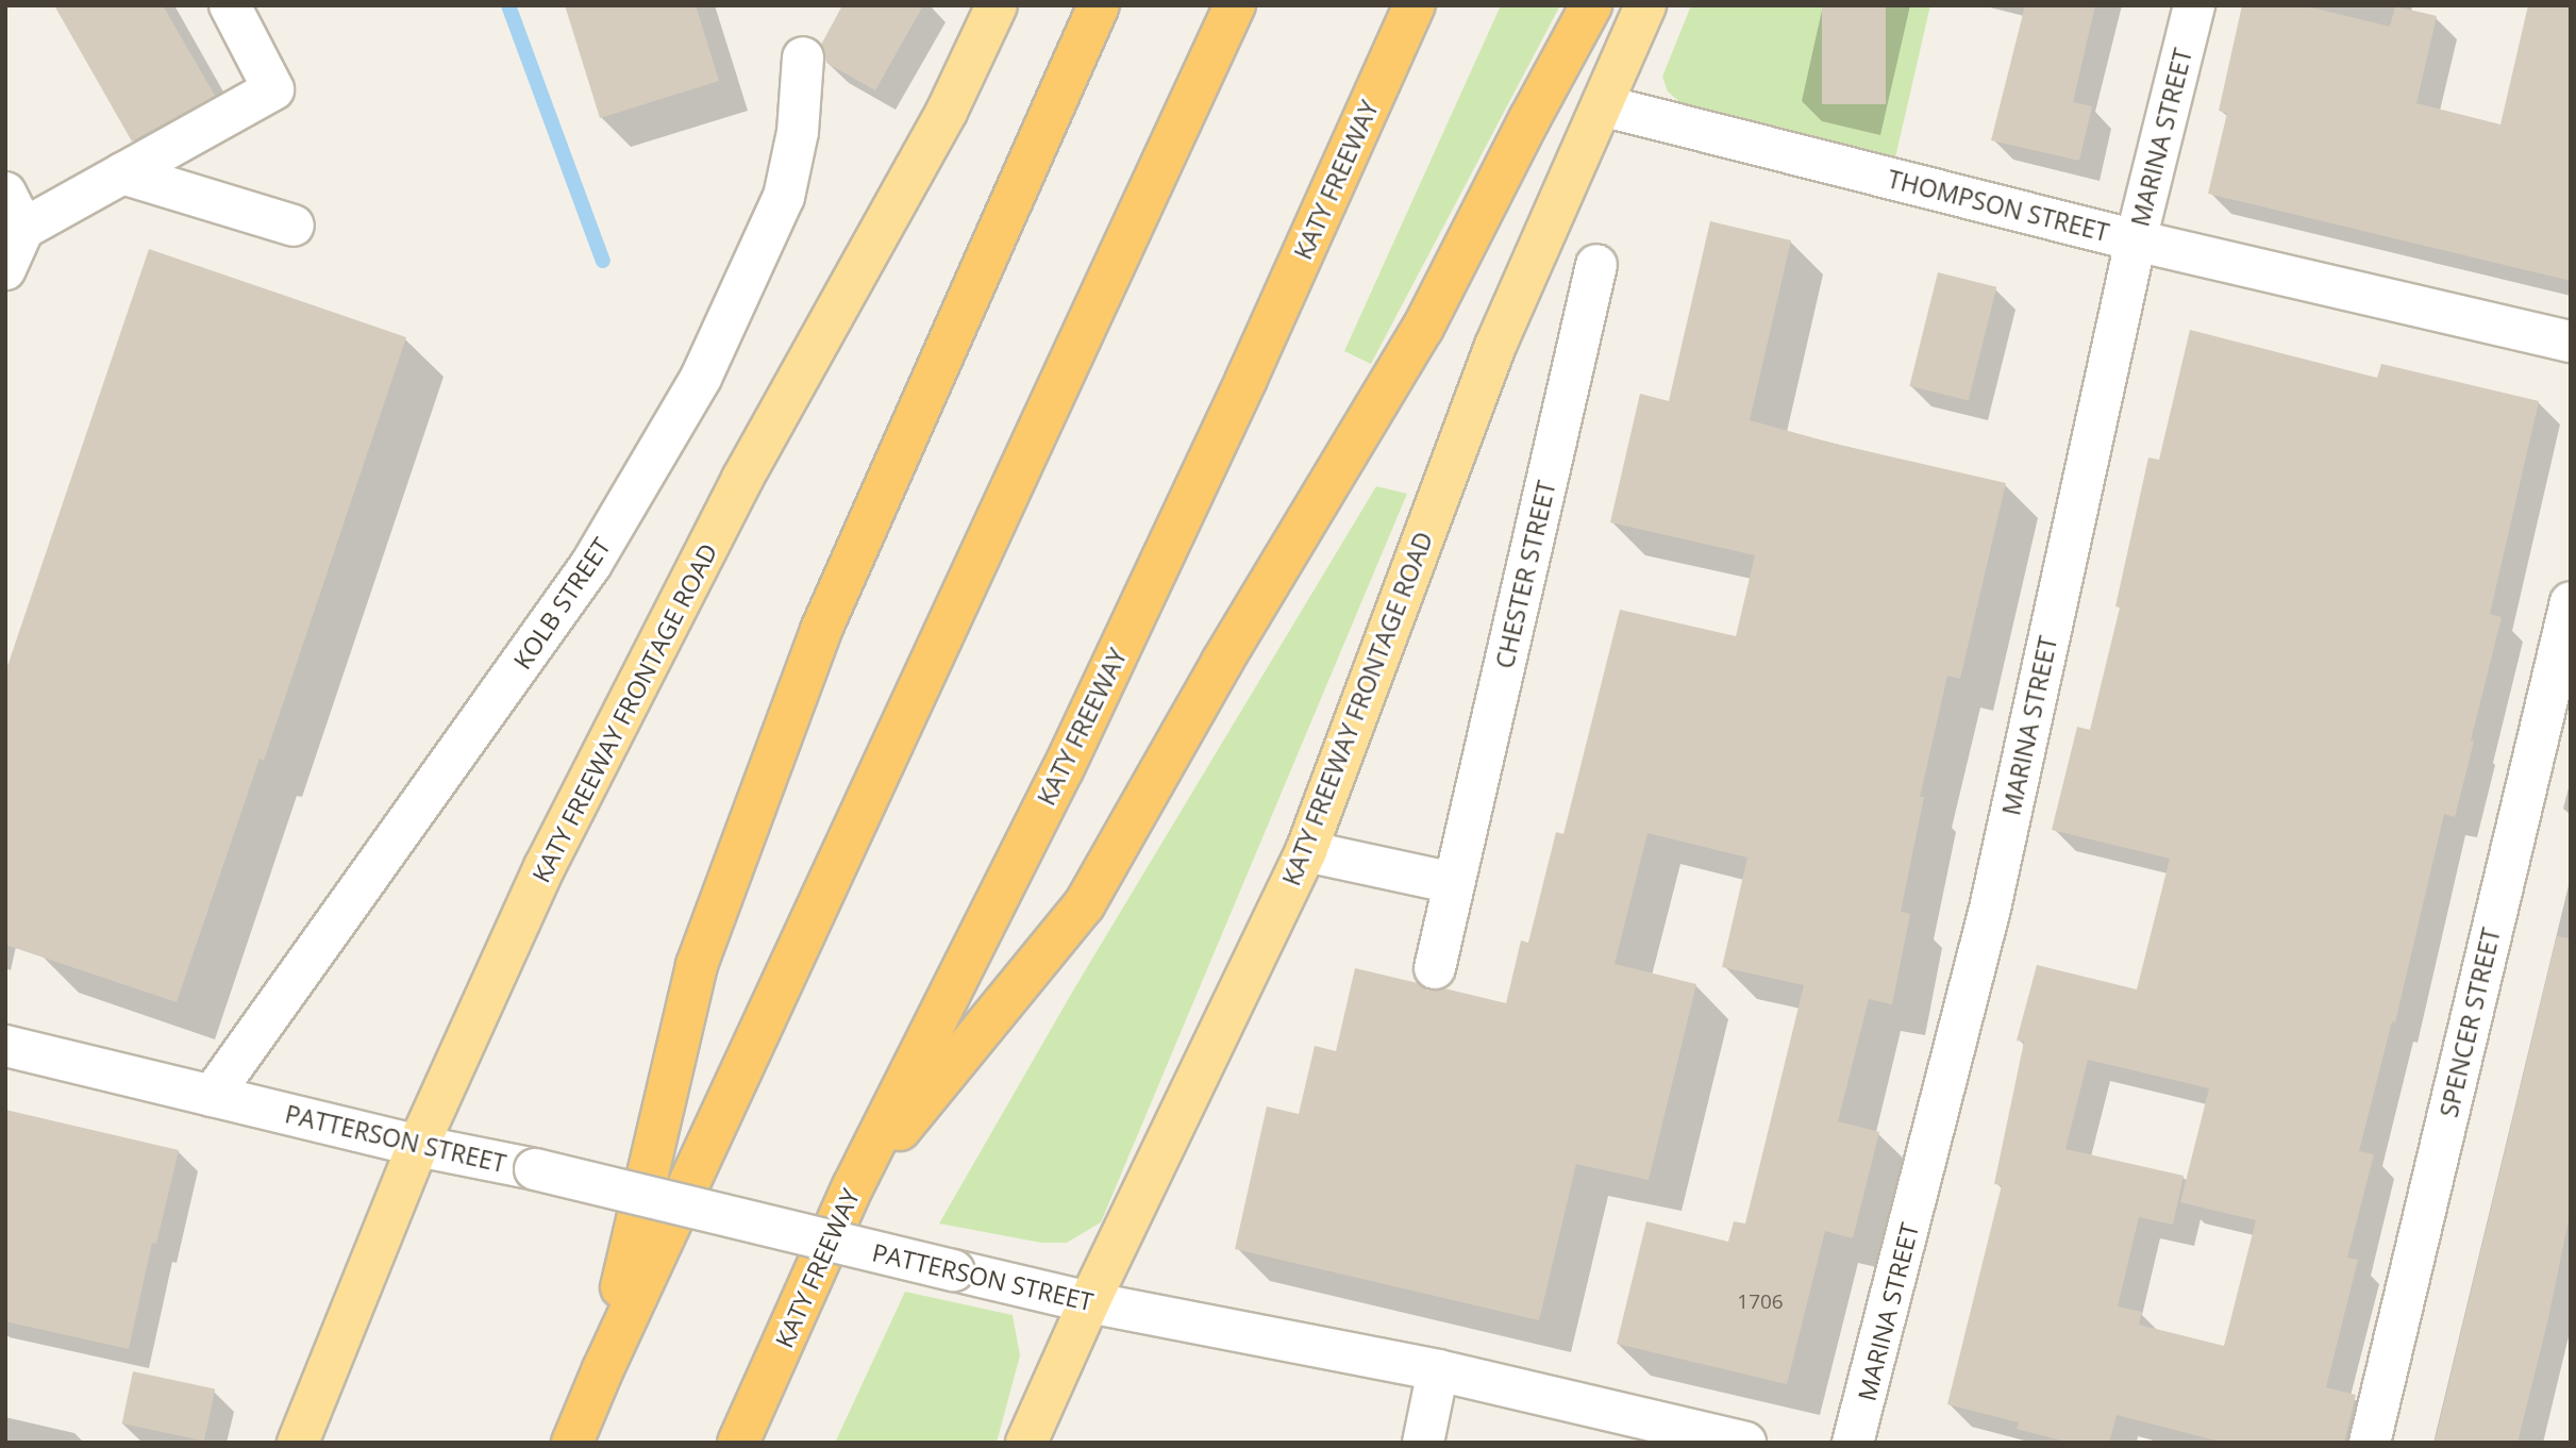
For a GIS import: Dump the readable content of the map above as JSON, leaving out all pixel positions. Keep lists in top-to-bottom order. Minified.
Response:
{"streets":{"highway":["KATY FREEWAY"],"main road":["KATY FREEWAY FRONTAGE ROAD"],"street":["MARINA STREET","THOMPSON STREET","CHESTER STREET","KOLB STREET","SPENCER STREET","PATTERSON STREET"]},"crossings":[["MARINA STREET","THOMPSON STREET"],["THOMPSON STREET","KATY FREEWAY FRONTAGE ROAD"],["KOLB STREET","PATTERSON STREET"],["KATY FREEWAY FRONTAGE ROAD","PATTERSON STREET"]],"house_numbers":["1706"]}
